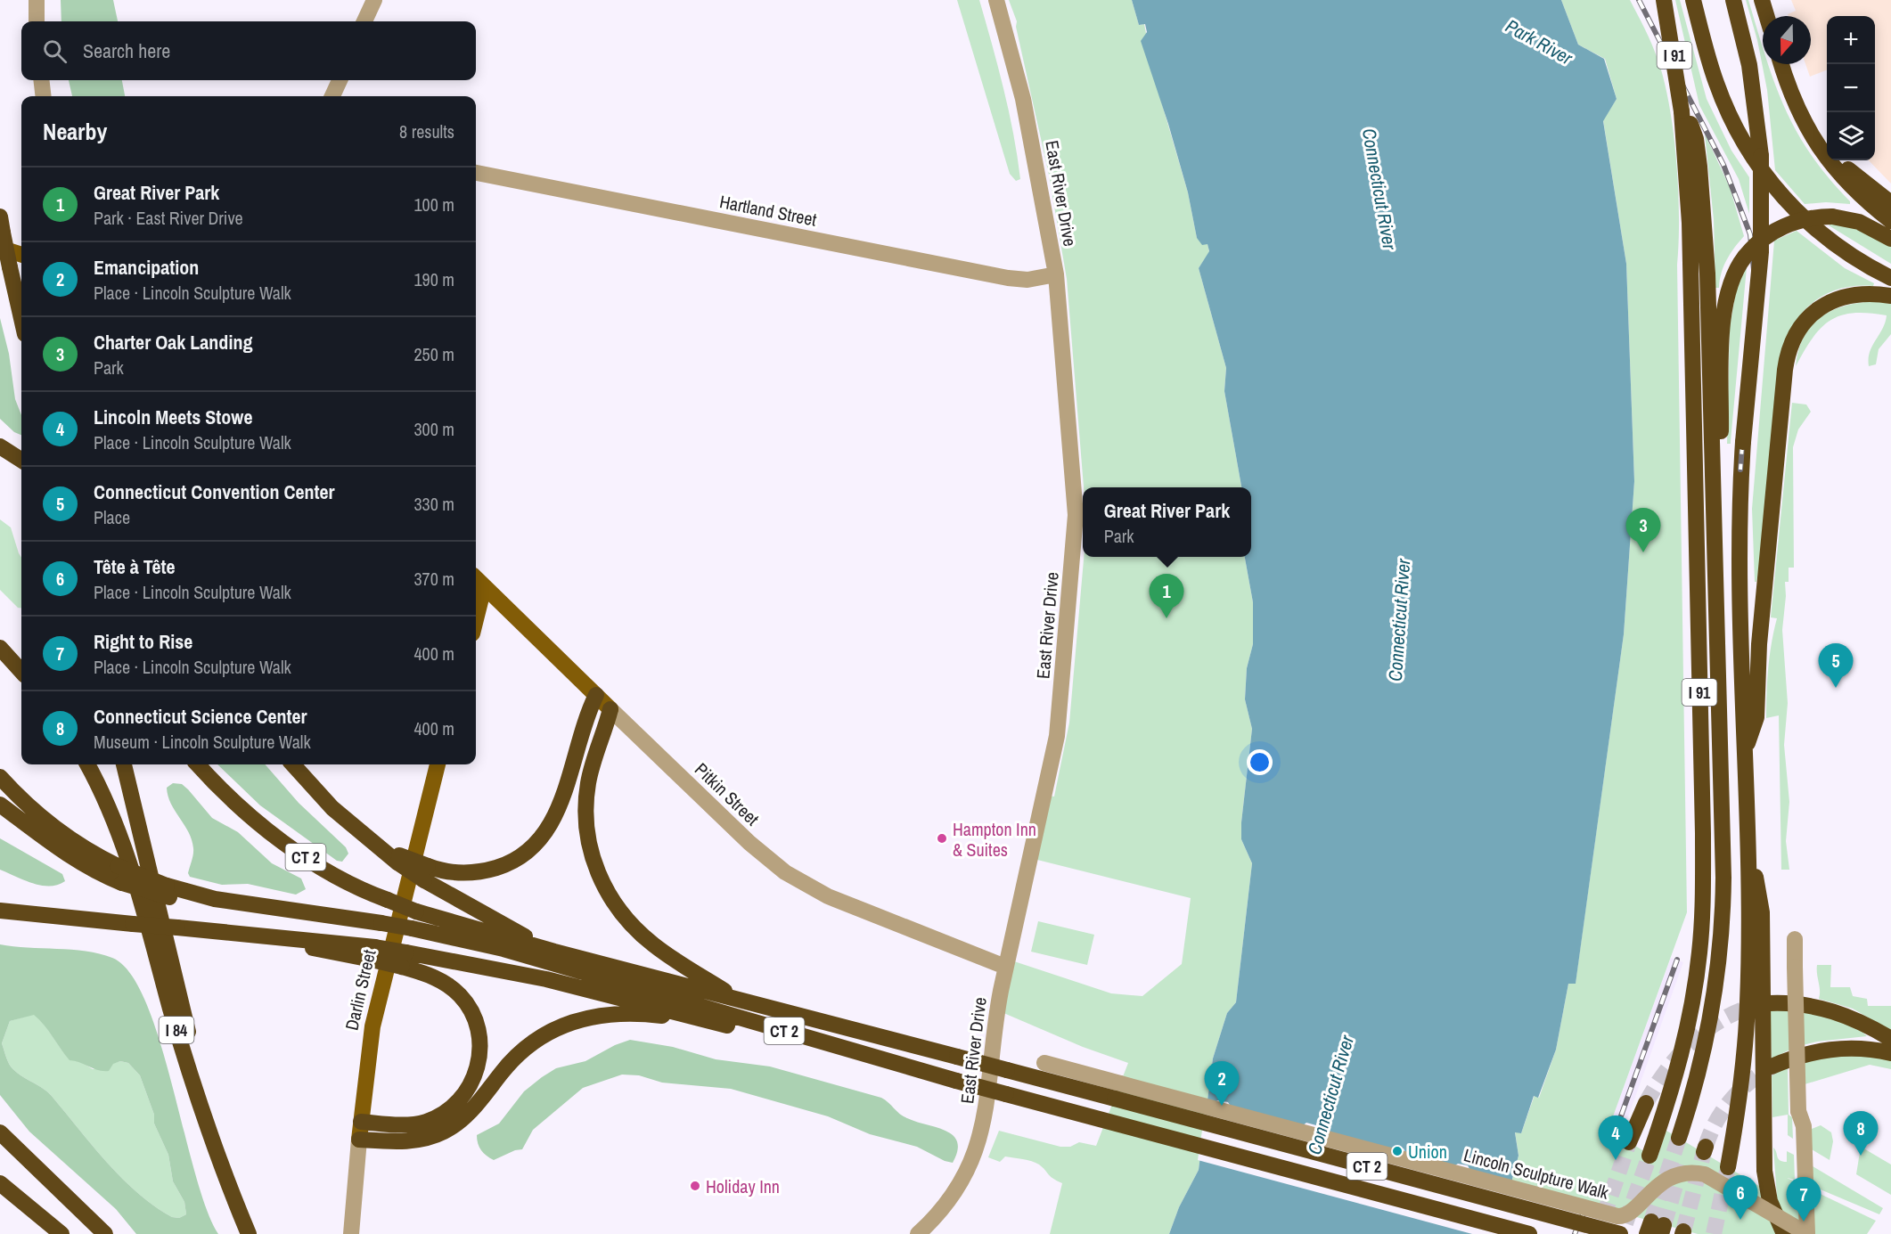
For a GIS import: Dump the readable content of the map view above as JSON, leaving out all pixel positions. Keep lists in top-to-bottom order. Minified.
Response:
{"streets":{"highway":["I 91","CT 2","I 84"],"main road":["Pitkin Street","Darlin Street"],"street":["East River Drive","Hartland Street","Lincoln Sculpture Walk"]},"crossings":[["East River Drive","Hartland Street"],["East River Drive","Pitkin Street"]],"water":["Park River","Connecticut River"],"places":["Hampton Inn & Suites","Union","Holiday Inn"],"north":"bottom","page":{"map_buttons":["+","−"],"search":"Search here","heading":["Nearby","8 results"],"list":[{"mark":"1","name":"Great River Park","note":"Park · East River Drive","value":"100 m"},{"mark":"2","name":"Emancipation","note":"Place · Lincoln Sculpture Walk","value":"190 m"},{"mark":"3","name":"Charter Oak Landing","note":"Park","value":"250 m"},{"mark":"4","name":"Lincoln Meets Stowe","note":"Place · Lincoln Sculpture Walk","value":"300 m"},{"mark":"5","name":"Connecticut Convention Center","note":"Place","value":"330 m"},{"mark":"6","name":"Tête à Tête","note":"Place · Lincoln Sculpture Walk","value":"370 m"},{"mark":"7","name":"Right to Rise","note":"Place · Lincoln Sculpture Walk","value":"400 m"},{"mark":"8","name":"Connecticut Science Center","note":"Museum · Lincoln Sculpture Walk","value":"400 m"}],"popup":["Great River Park","Park"],"pins":["3","1","5","2","8","4","6","7"]}}
